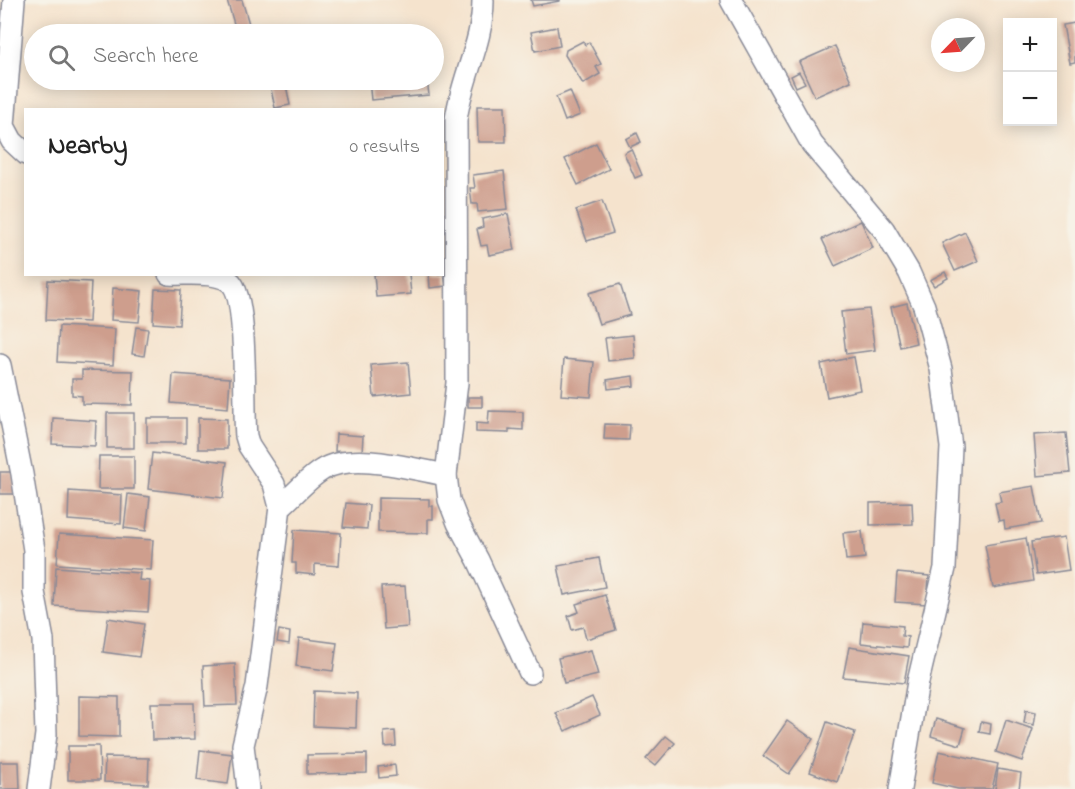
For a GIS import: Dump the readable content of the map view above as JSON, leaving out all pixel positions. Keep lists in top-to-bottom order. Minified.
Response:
{"north":"bottom left","page":{"map_buttons":["+","−"],"search":"Search here","heading":["Nearby","0 results"]}}
